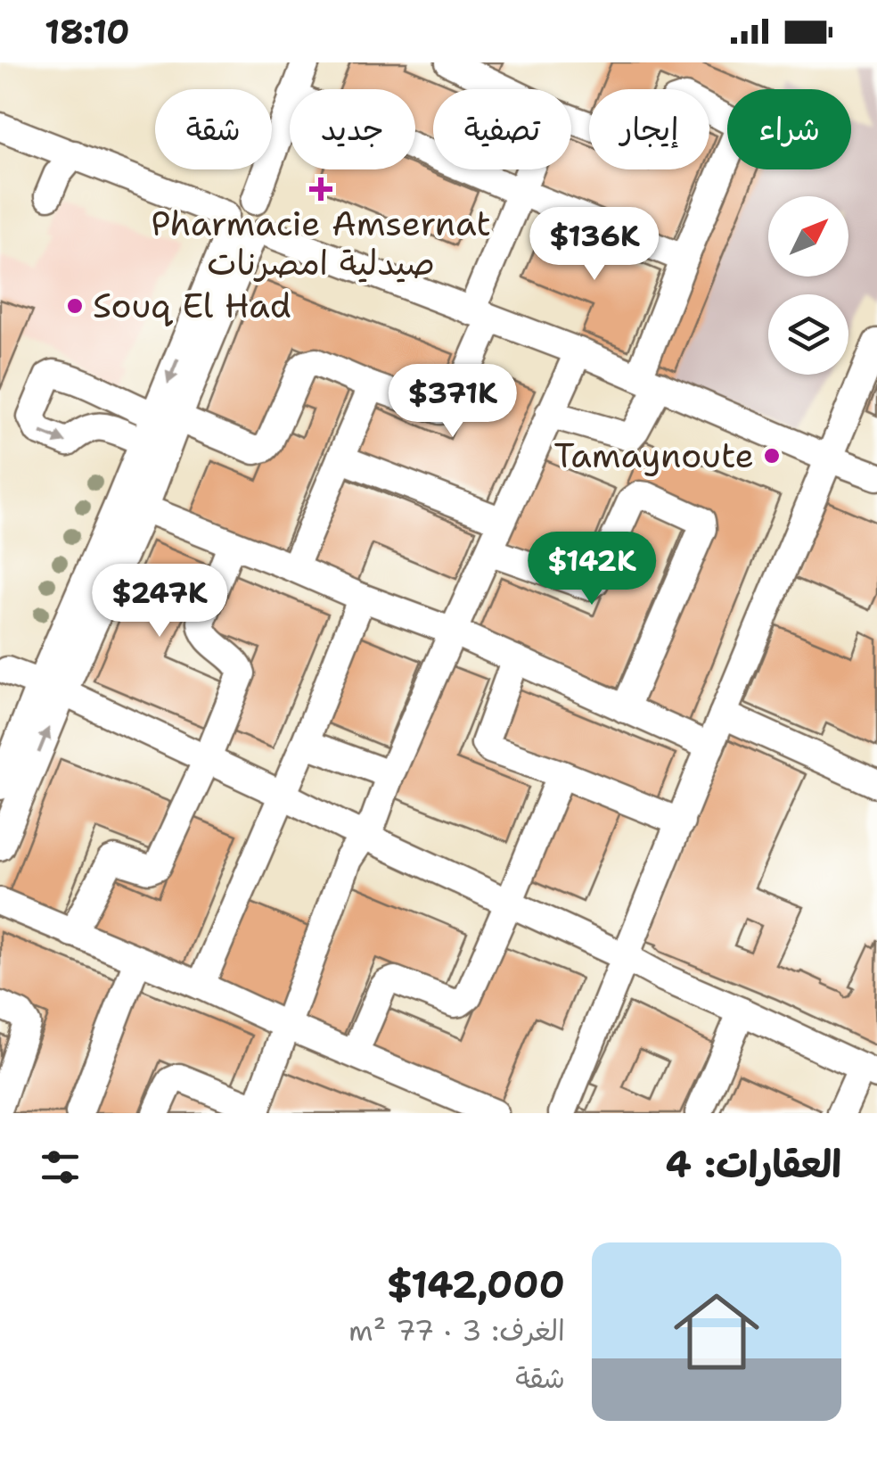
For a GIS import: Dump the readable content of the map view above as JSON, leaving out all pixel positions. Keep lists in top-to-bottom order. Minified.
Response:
{"places":{"health":["Pharmacie Amsernat صيدلية امصرنات"],"other":["Souq El Had","Tamaynoute"]},"north":"top right","page":{"status":"18:10","chip":["شراء","إيجار","تصفية","جديد","شقة"],"price":["$136K","$371K","$142K","$247K"],"heading":"العقارات: 4","list":[{"name":"$142,000","note":"الغرف: 3 · 77 m² · شقة"}]}}
